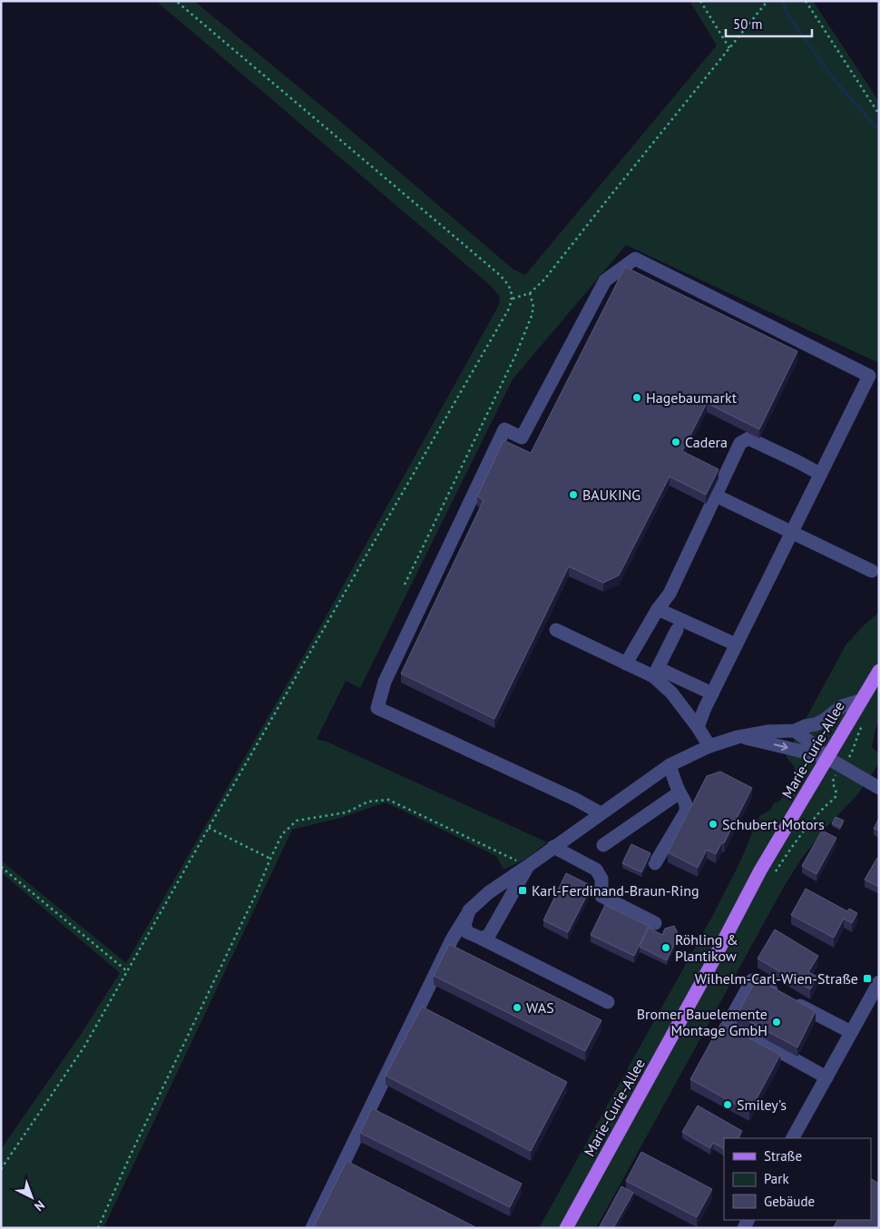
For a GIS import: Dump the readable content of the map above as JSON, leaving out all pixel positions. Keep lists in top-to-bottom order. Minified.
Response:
{"streets":{"main road":["Marie-Curie-Allee"]},"places":{"other":["Hagebaumarkt","Cadera","BAUKING","Schubert Motors","Röhling & Plantikow","WAS","Bromer Bauelemente Montage GmbH","Smiley's"],"transit":["Karl-Ferdinand-Braun-Ring","Wilhelm-Carl-Wien-Straße"]},"legend":["Straße","Park","Gebäude"],"scale_bar":"50 m","north":"bottom right"}
